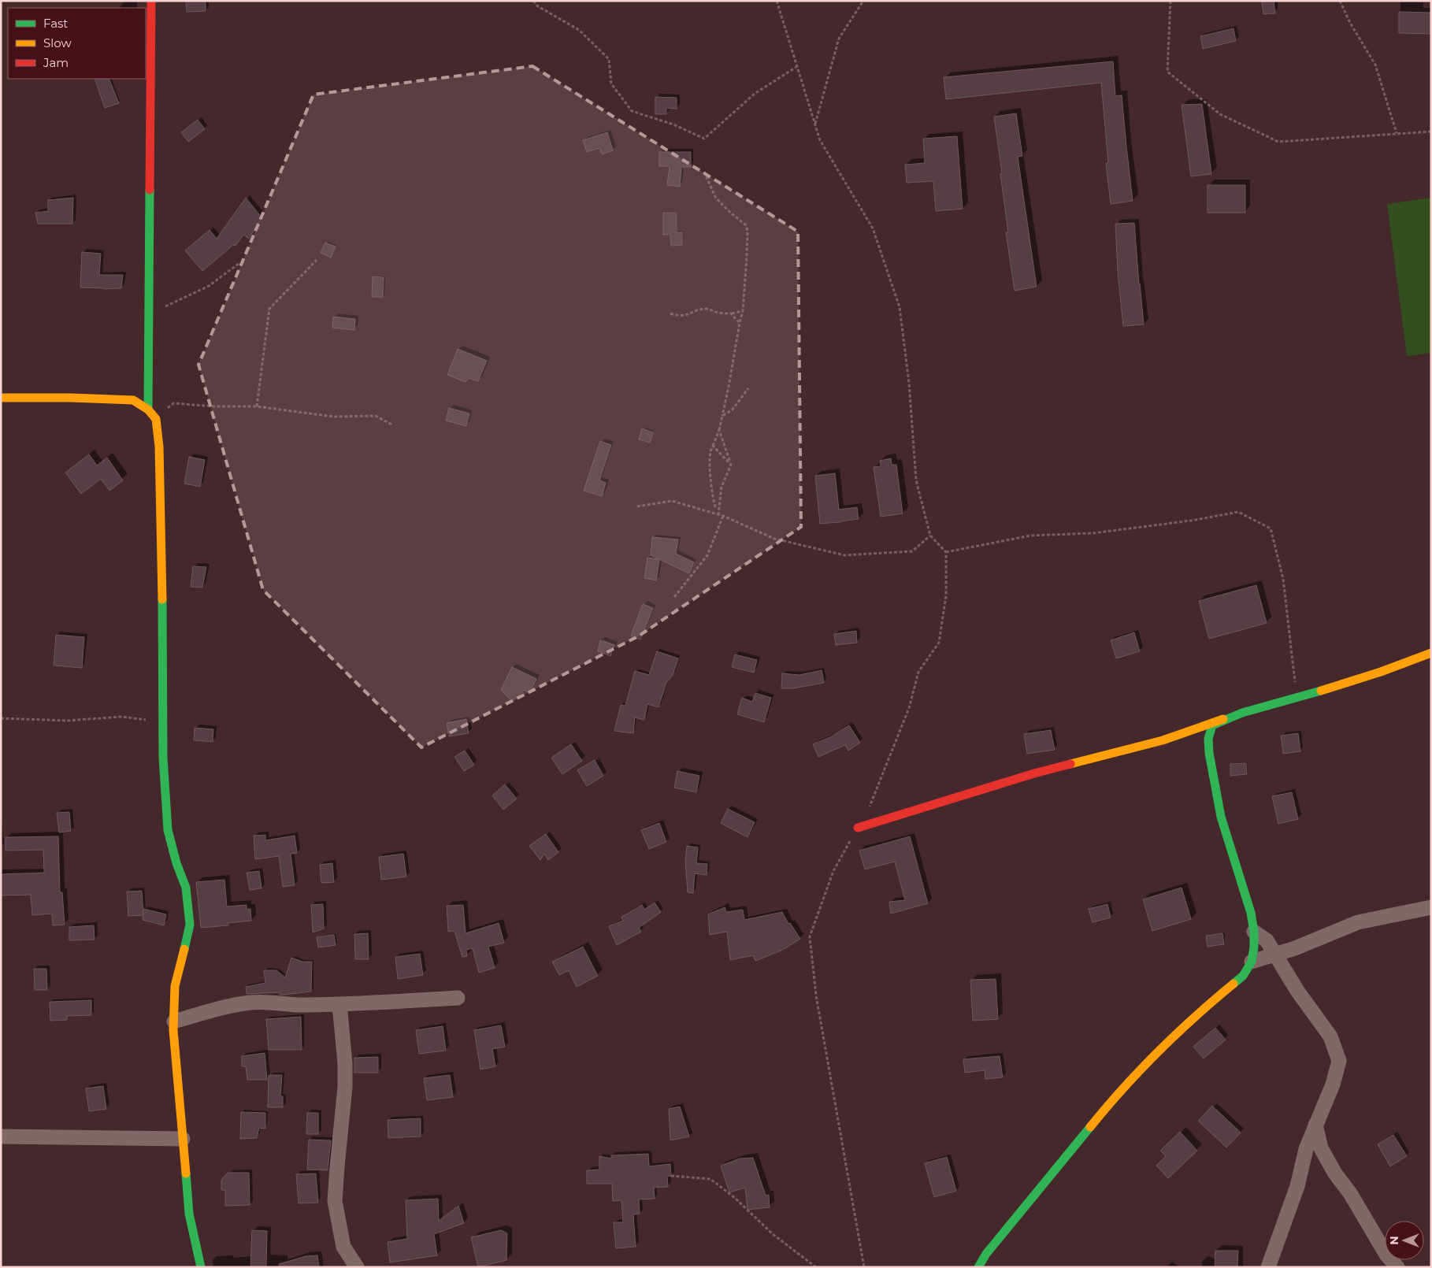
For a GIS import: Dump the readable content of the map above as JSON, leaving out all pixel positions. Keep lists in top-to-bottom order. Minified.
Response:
{"legend":["Fast","Slow","Jam"],"north":"left"}
